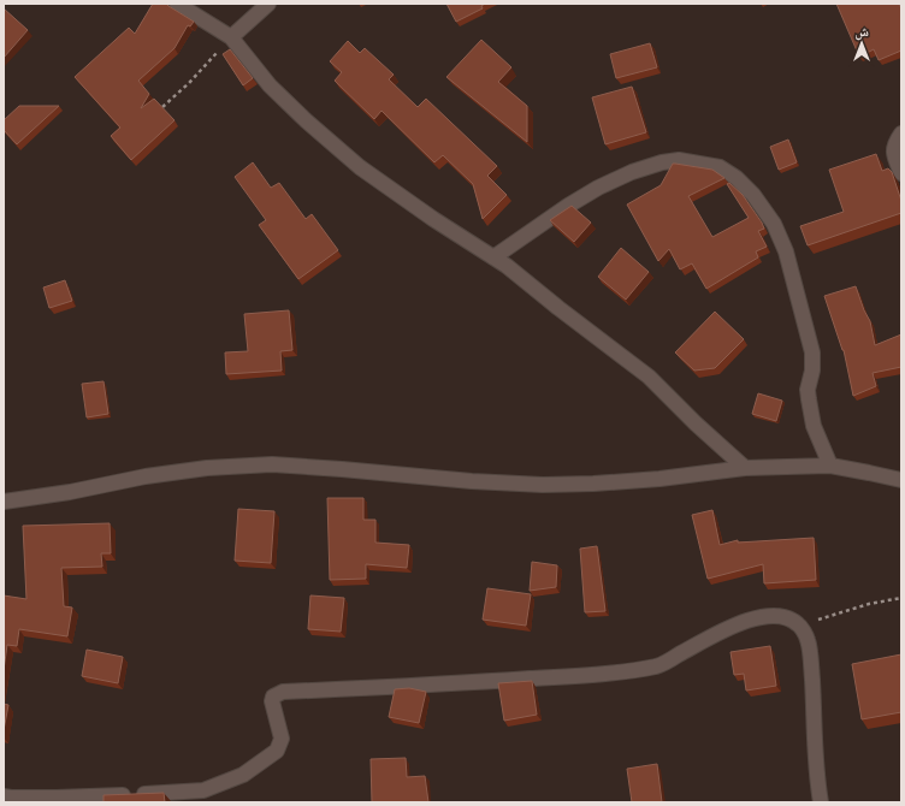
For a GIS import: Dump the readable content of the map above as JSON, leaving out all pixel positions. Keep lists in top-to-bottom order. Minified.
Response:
{"north":"top"}
